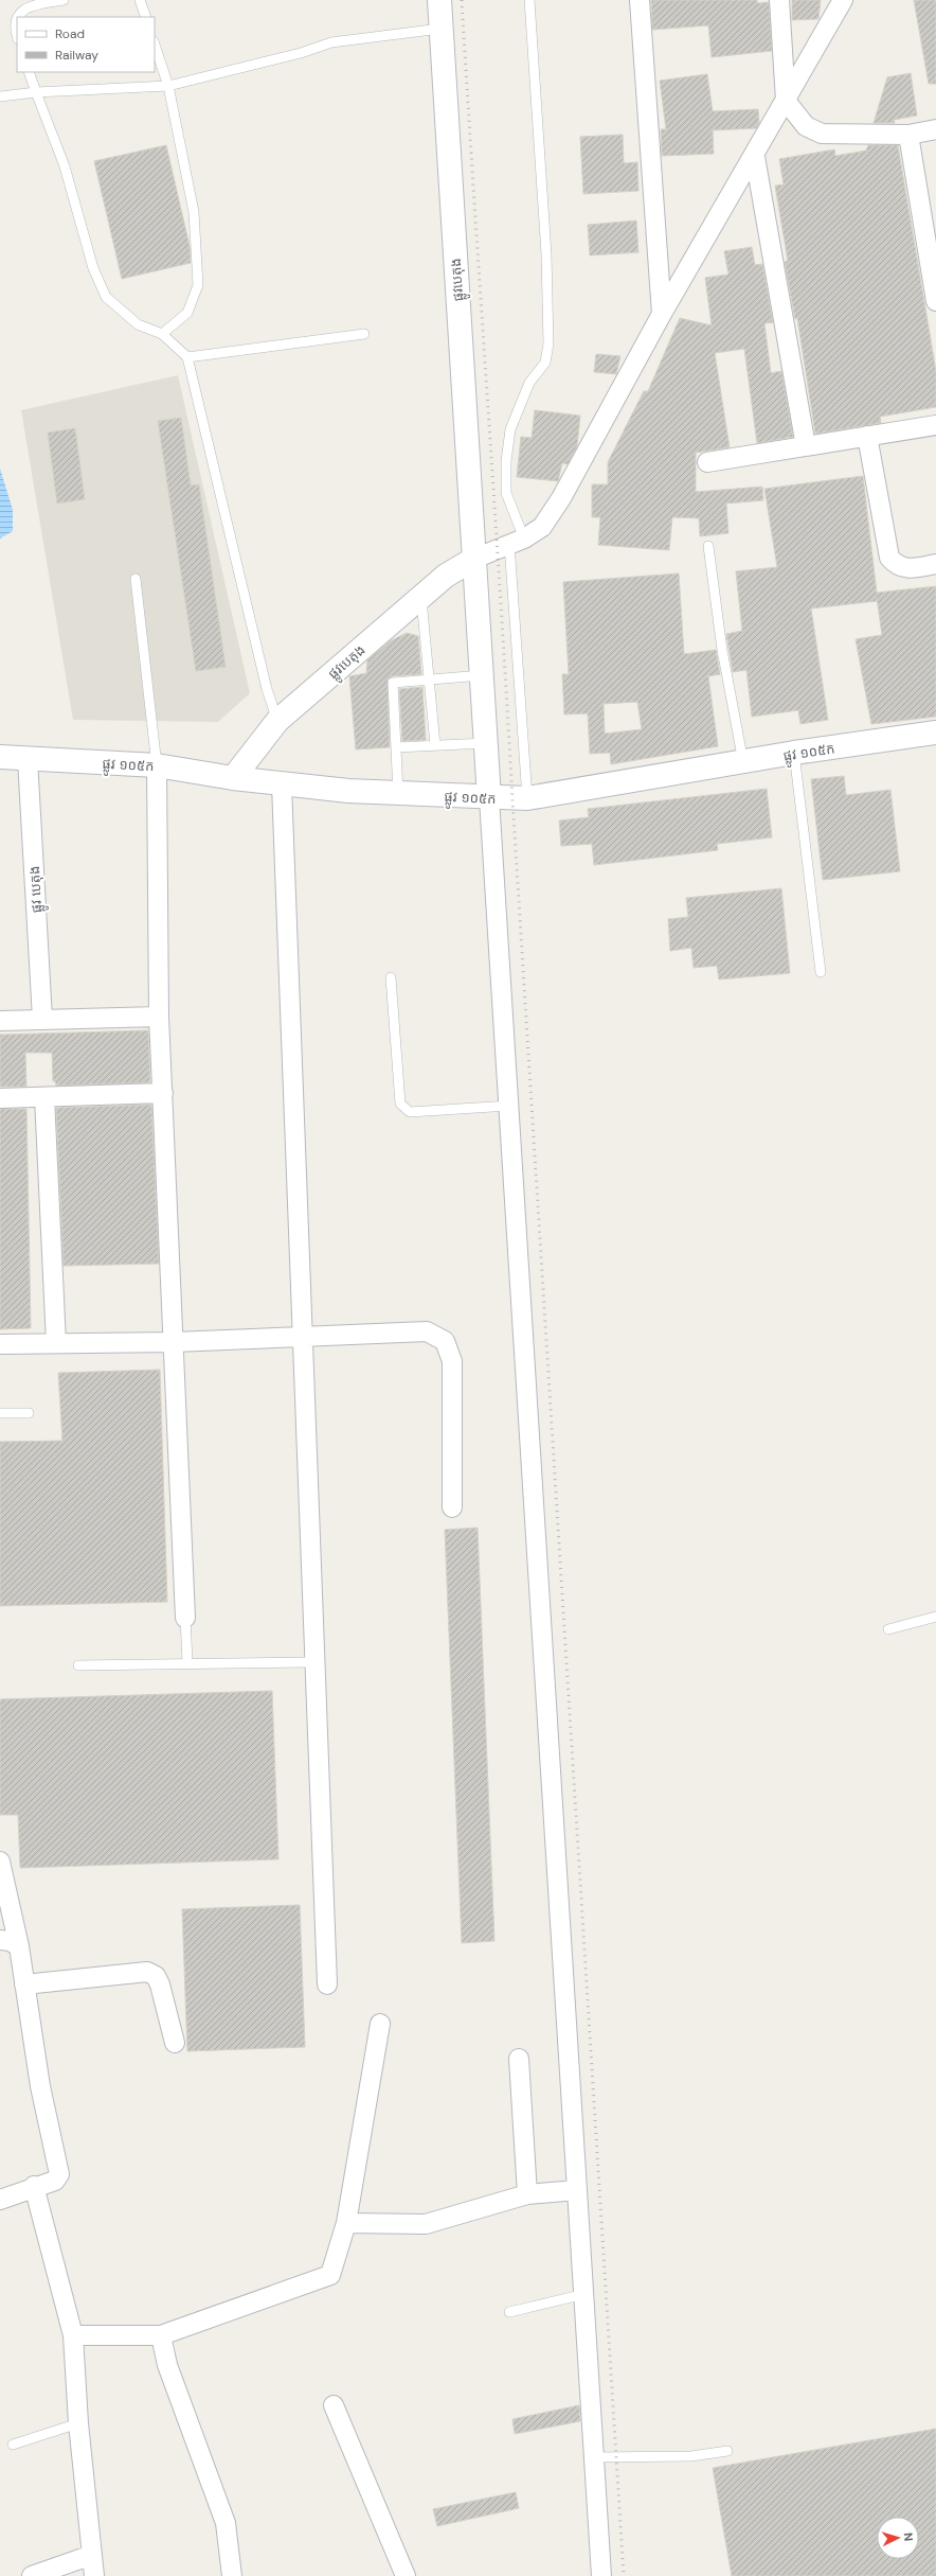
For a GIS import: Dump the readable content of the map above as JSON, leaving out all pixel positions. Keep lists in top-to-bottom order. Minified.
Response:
{"streets":{"main road":["ផ្លូវបេតុង","ផ្លូវ ១០៥ក"],"street":["ផ្លូវ បេតុង"]},"crossings":[["ផ្លូវបេតុង","ផ្លូវ ១០៥ក"],["ផ្លូវ ១០៥ក","ផ្លូវ បេតុង"]],"legend":["Road","Railway"],"north":"right"}
